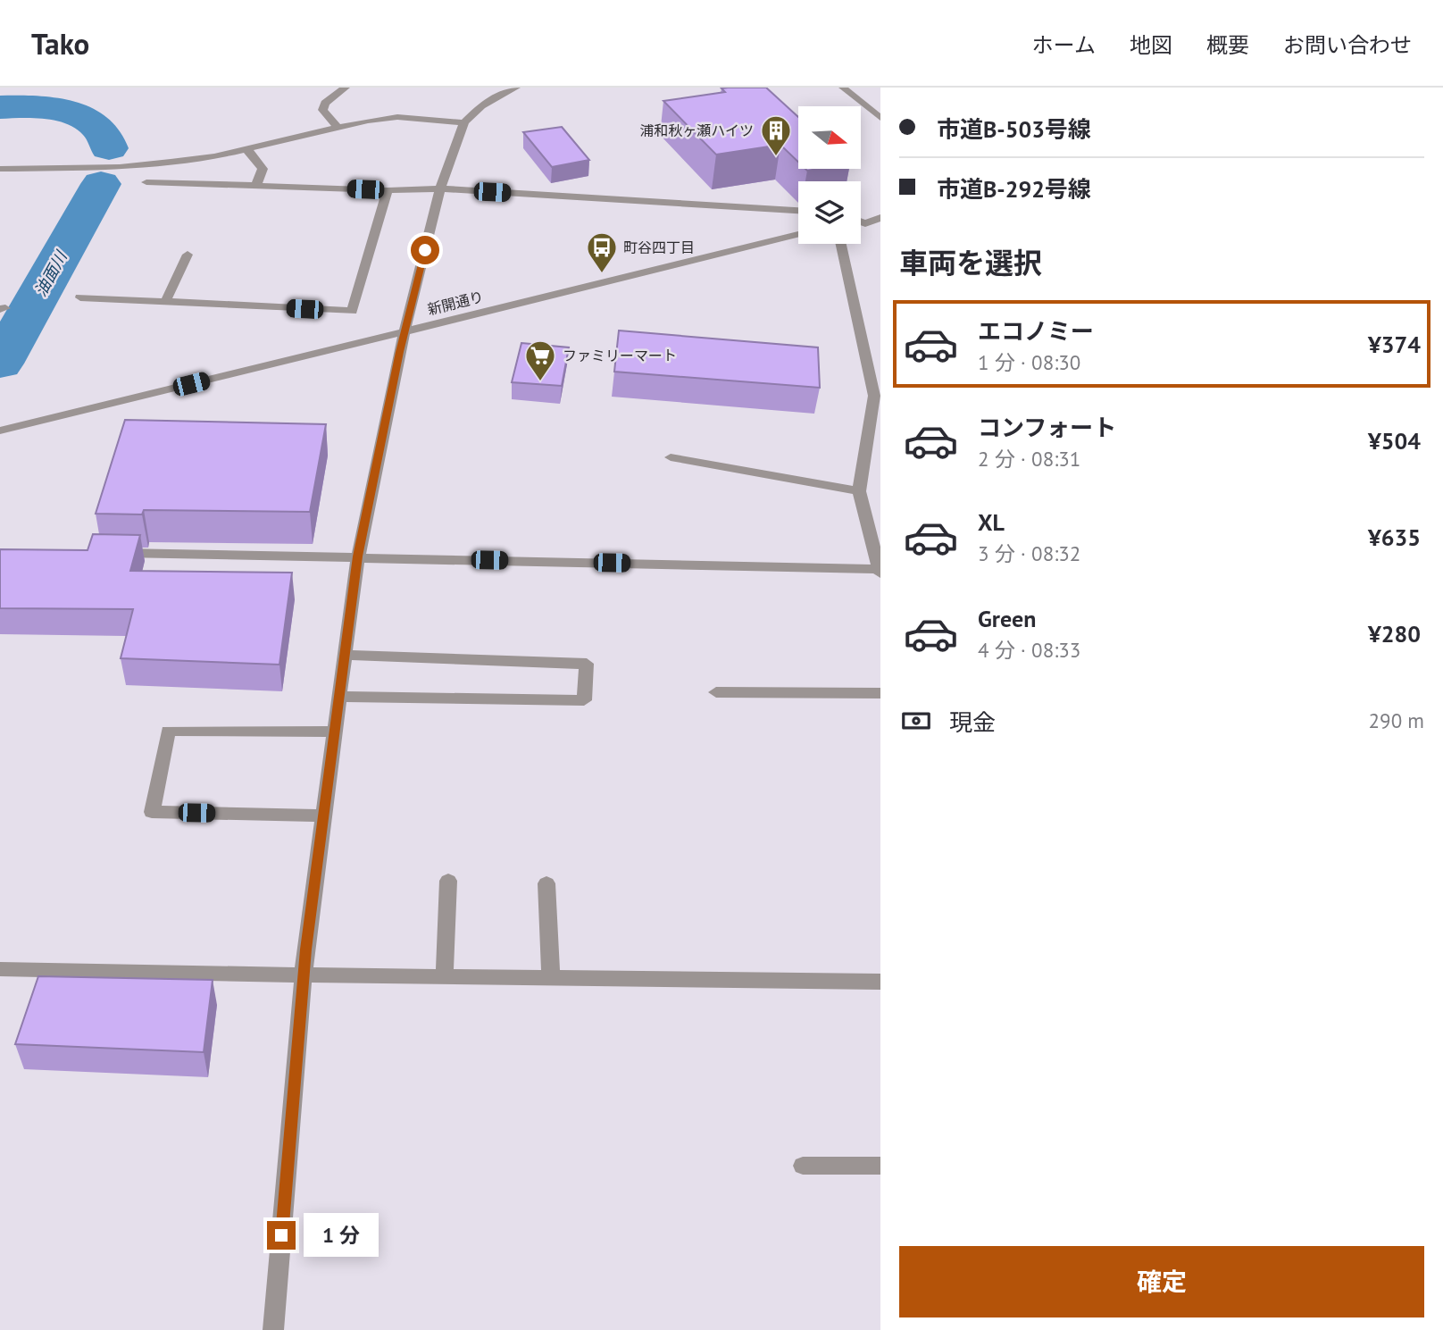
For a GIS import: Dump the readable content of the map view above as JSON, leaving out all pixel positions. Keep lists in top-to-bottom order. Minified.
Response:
{"streets":{"street":["新開通り"]},"water":["油面川"],"places":{"building":["浦和秋ヶ瀬ハイツ"],"bus stop":["町谷四丁目"],"supermarket":["ファミリーマート"]},"north":"right","page":{"header":"Tako","nav":["ホーム","地図","概要","お問い合わせ"],"banner":["市道B-503号線","市道B-292号線"],"heading":"車両を選択","list":[{"name":"エコノミー","note":"1 分 · 08:30","value":"¥374"},{"name":"コンフォート","note":"2 分 · 08:31","value":"¥504"},{"name":"XL","note":"3 分 · 08:32","value":"¥635"},{"name":"Green","note":"4 分 · 08:33","value":"¥280"}],"pay":["現金","290 m"],"bubble":"1 分","buttons":"確定"}}
